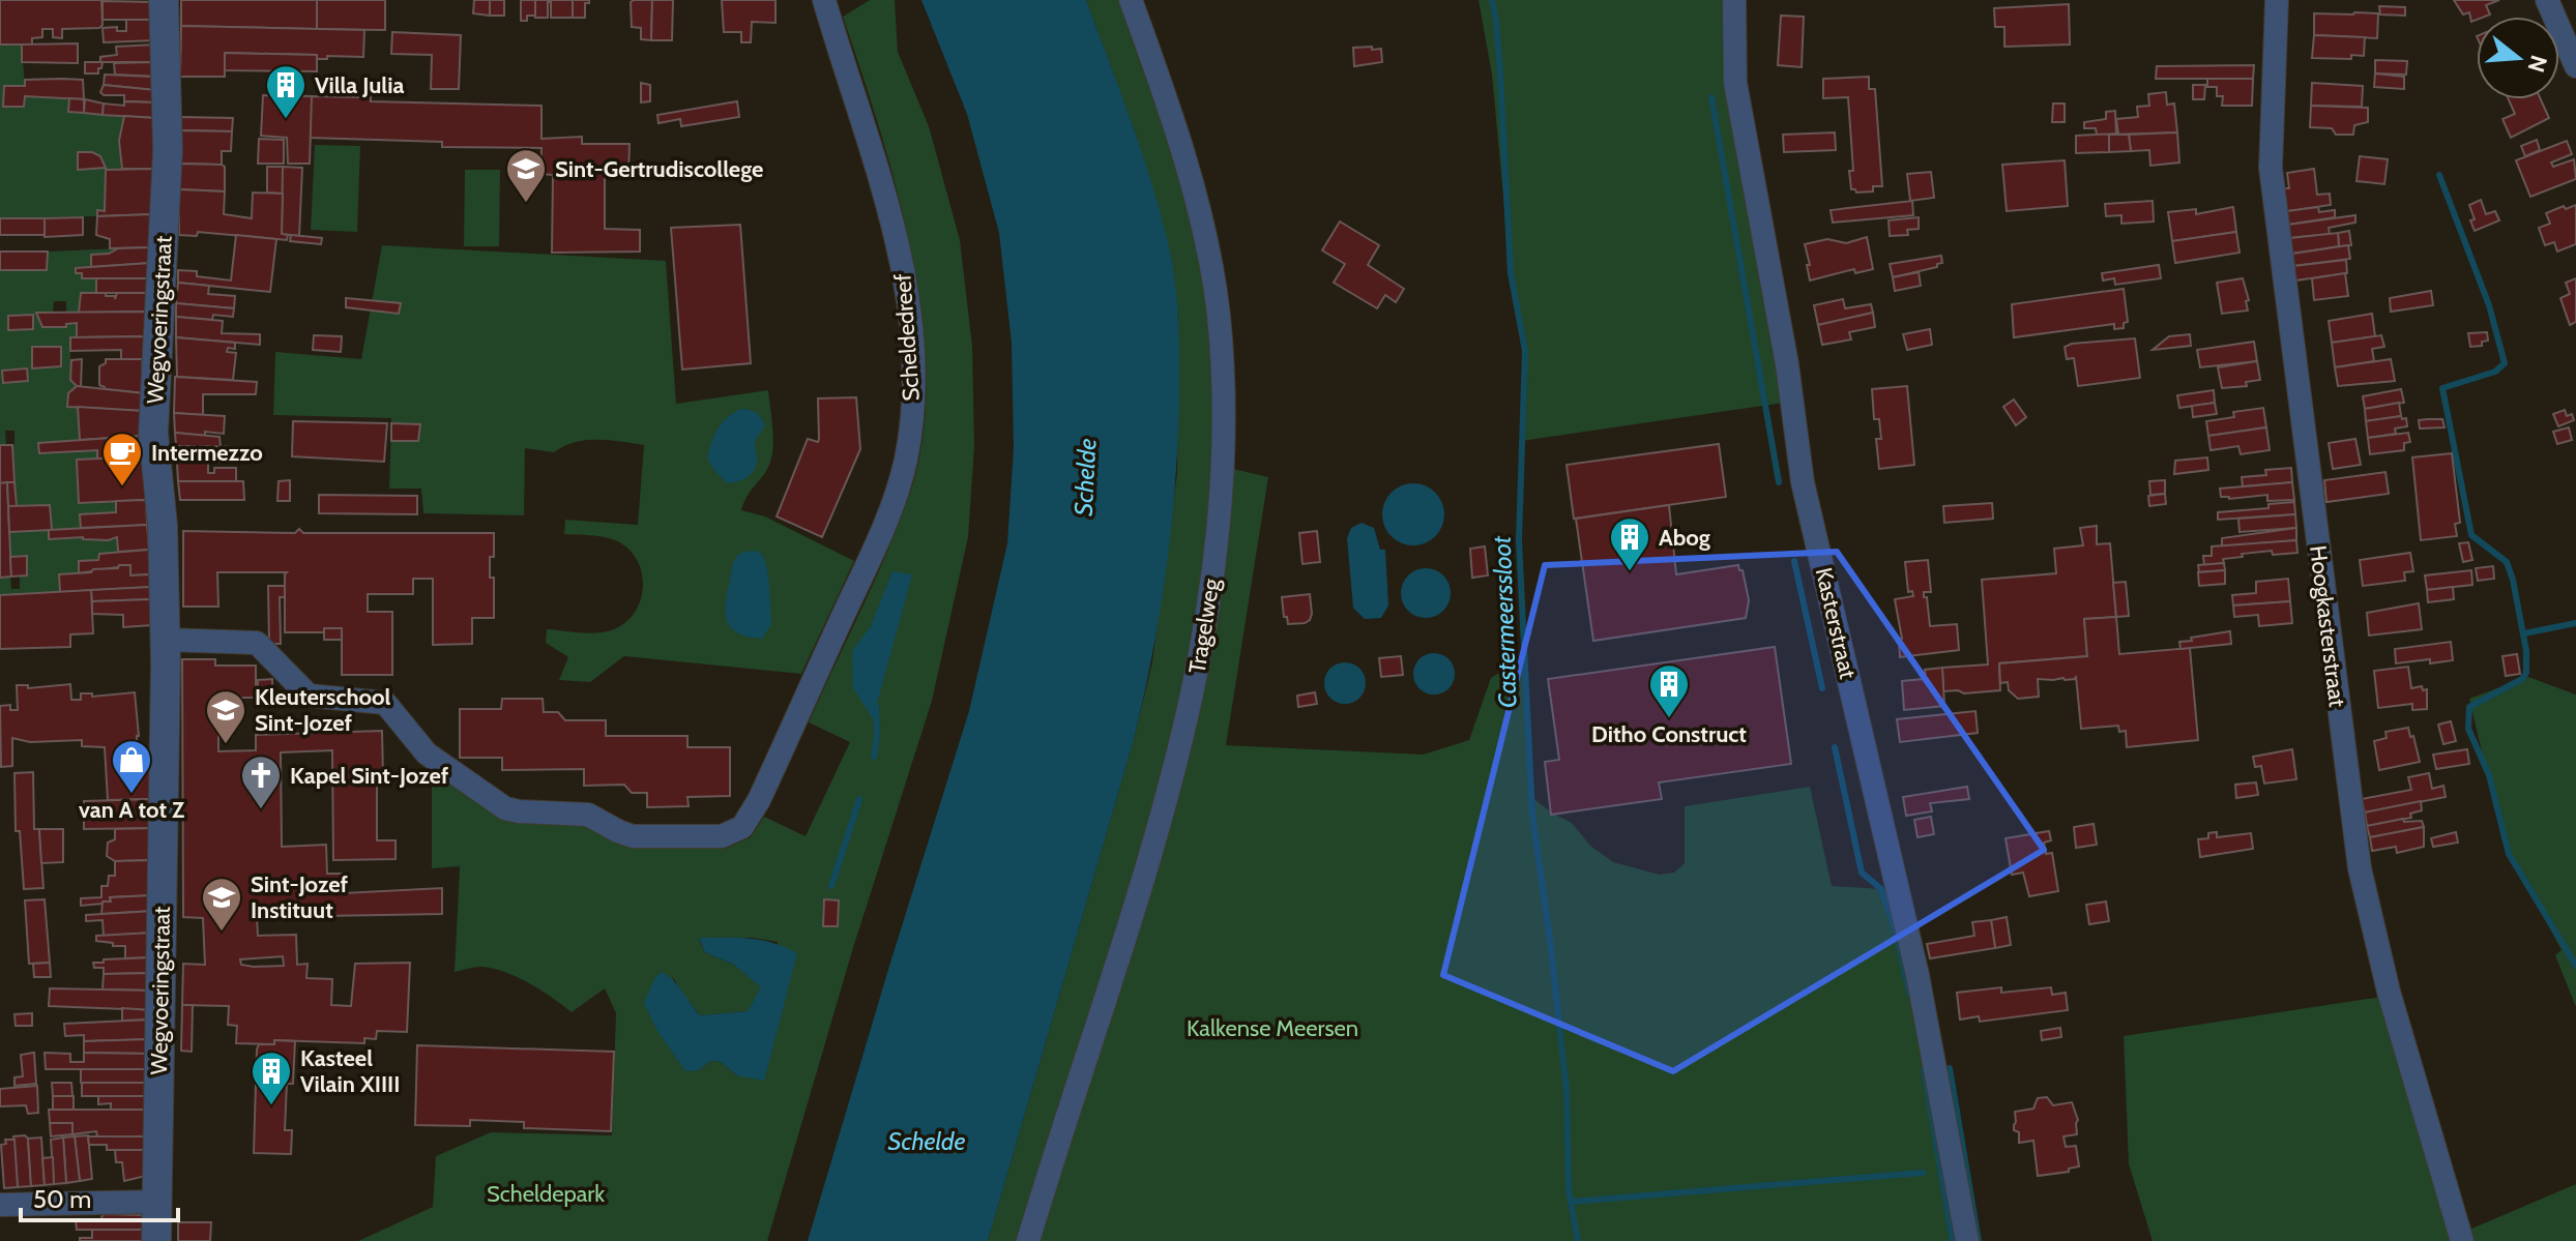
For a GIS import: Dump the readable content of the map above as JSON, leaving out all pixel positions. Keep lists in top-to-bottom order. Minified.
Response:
{"streets":{"street":["Wegvoeringstraat","Scheldedreef","Kasterstraat","Tragelweg","Hoogkasterstraat"]},"crossings":[["Wegvoeringstraat","Scheldedreef"]],"water":["Schelde","Castermeerssloot"],"parks":["Kalkense Meersen","Scheldepark"],"places":{"building":["Villa Julia","Abog","Ditho Construct","Kasteel Vilain XIIII"],"school or university":["Sint-Gertrudiscollege","Kleuterschool Sint-Jozef","Sint-Jozef Instituut"],"cafe":["Intermezzo"],"shop":["van A tot Z"],"church":["Kapel Sint-Jozef"]},"scale_bar":"50 m","north":"right"}
